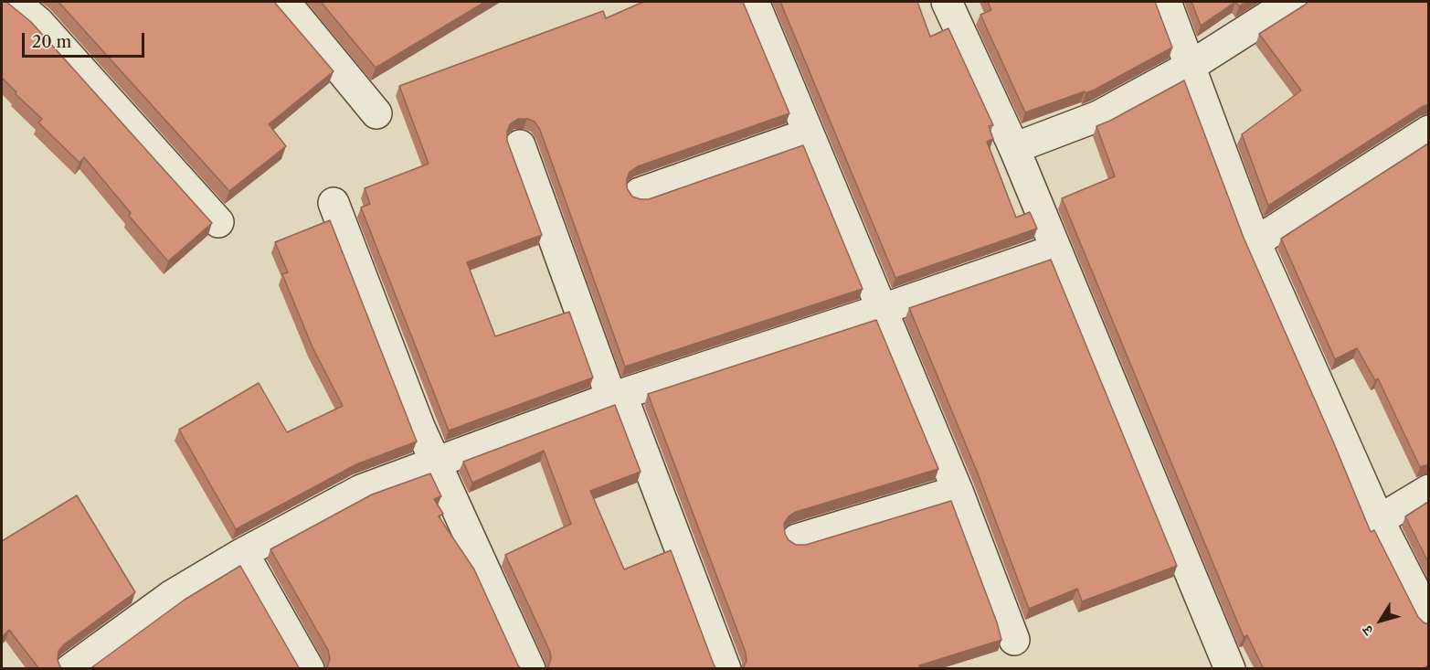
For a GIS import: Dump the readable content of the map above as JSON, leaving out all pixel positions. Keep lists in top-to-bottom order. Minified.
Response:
{"scale_bar":"20 m","north":"bottom left"}
